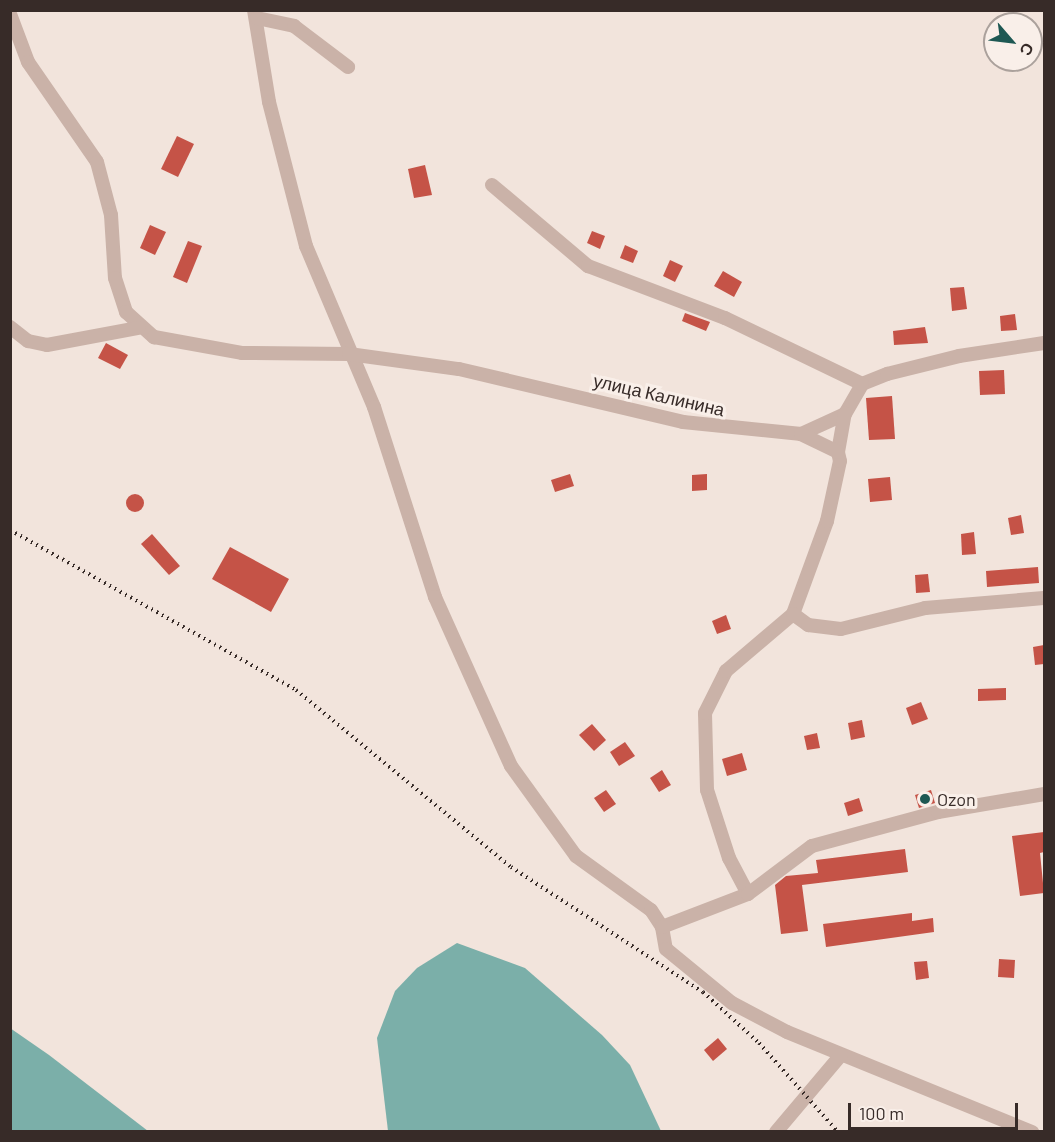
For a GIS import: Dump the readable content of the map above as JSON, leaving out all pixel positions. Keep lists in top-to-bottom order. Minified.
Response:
{"streets":{"street":["улица Калинина"]},"places":["Ozon"],"scale_bar":"100 m","north":"bottom right"}
